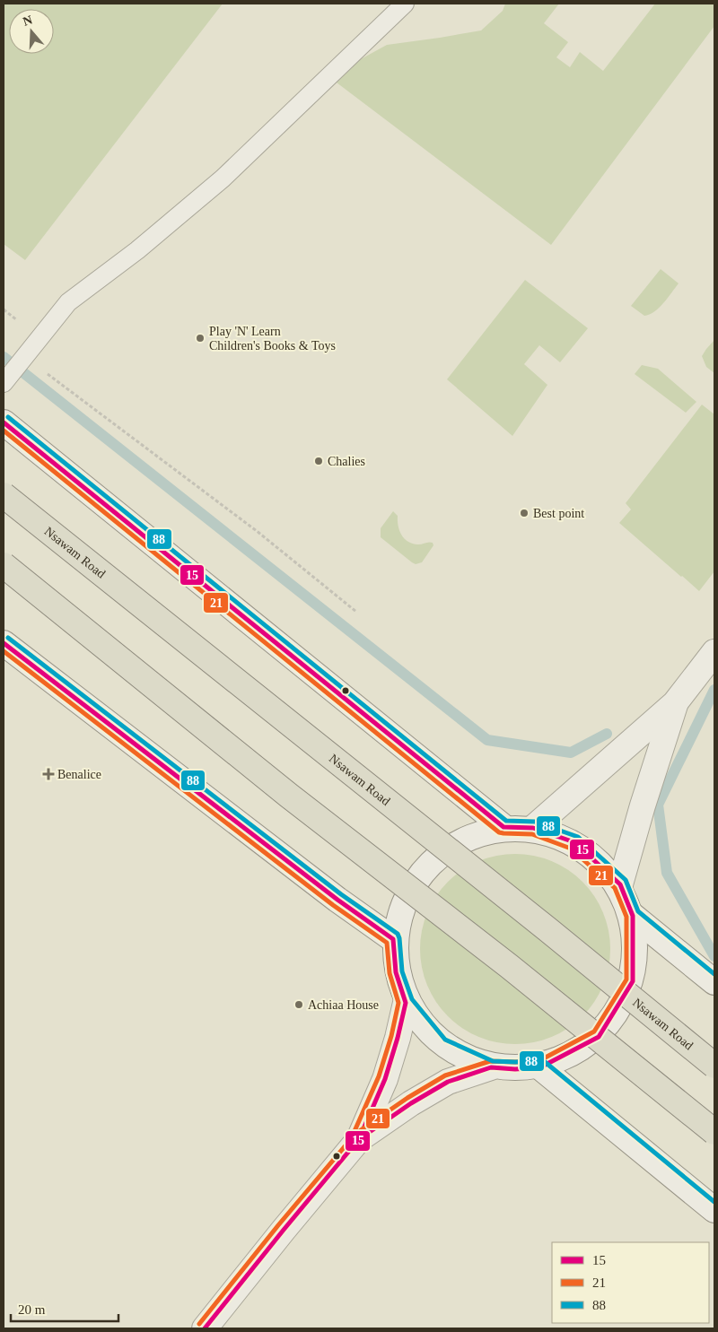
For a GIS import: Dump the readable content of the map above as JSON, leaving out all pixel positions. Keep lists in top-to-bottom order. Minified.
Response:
{"streets":{"highway":["Nsawam Road"]},"places":{"other":["Play 'N' Learn Children's Books & Toys","Chalies","Best point","Achiaa House"],"health":["Benalice"]},"lines":["transit line 88","transit line 15","transit line 21"],"legend":["15","21","88"],"scale_bar":"20 m","north":"top"}
